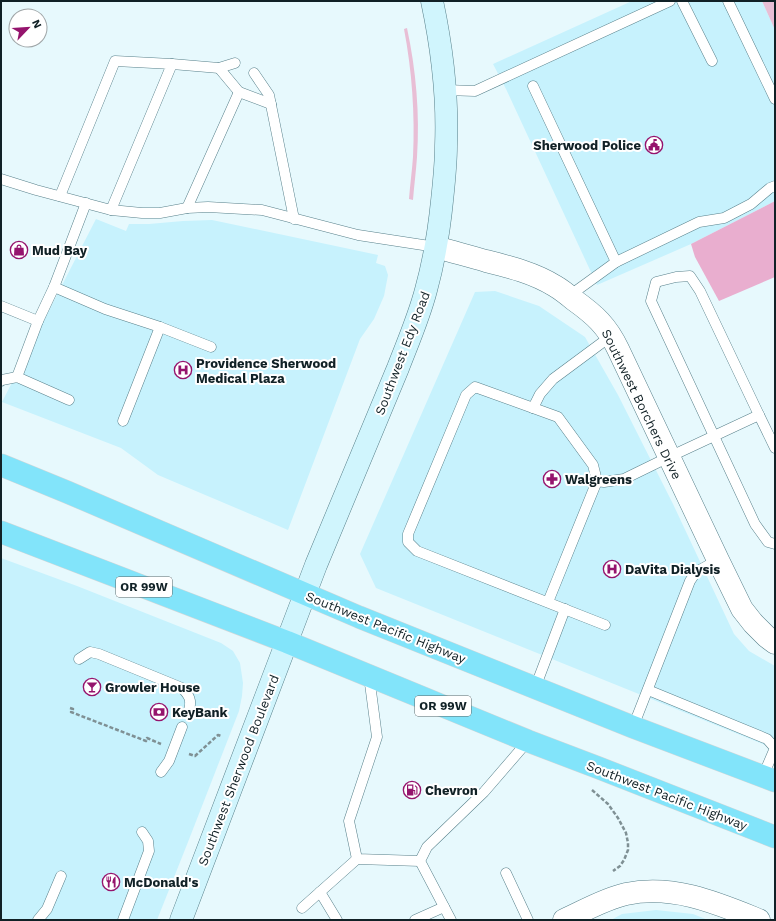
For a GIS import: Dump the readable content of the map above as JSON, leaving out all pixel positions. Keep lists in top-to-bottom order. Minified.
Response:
{"streets":{"highway":["OR 99W","Southwest Pacific Highway"],"main road":["Southwest Edy Road","Southwest Sherwood Boulevard"],"street":["Southwest Borchers Drive"]},"crossings":[["Southwest Edy Road","Southwest Borchers Drive"],["Southwest Edy Road","Southwest Pacific Highway"],["Southwest Edy Road","Southwest Sherwood Boulevard"],["Southwest Pacific Highway","Southwest Sherwood Boulevard"]],"places":{"public building":["Sherwood Police"],"shop":["Mud Bay"],"hospital":["Providence Sherwood Medical Plaza","DaVita Dialysis"],"pharmacy":["Walgreens"],"bar":["Growler House"],"bank":["KeyBank"],"fuel station":["Chevron"],"restaurant":["McDonald's"]},"north":"top right"}
